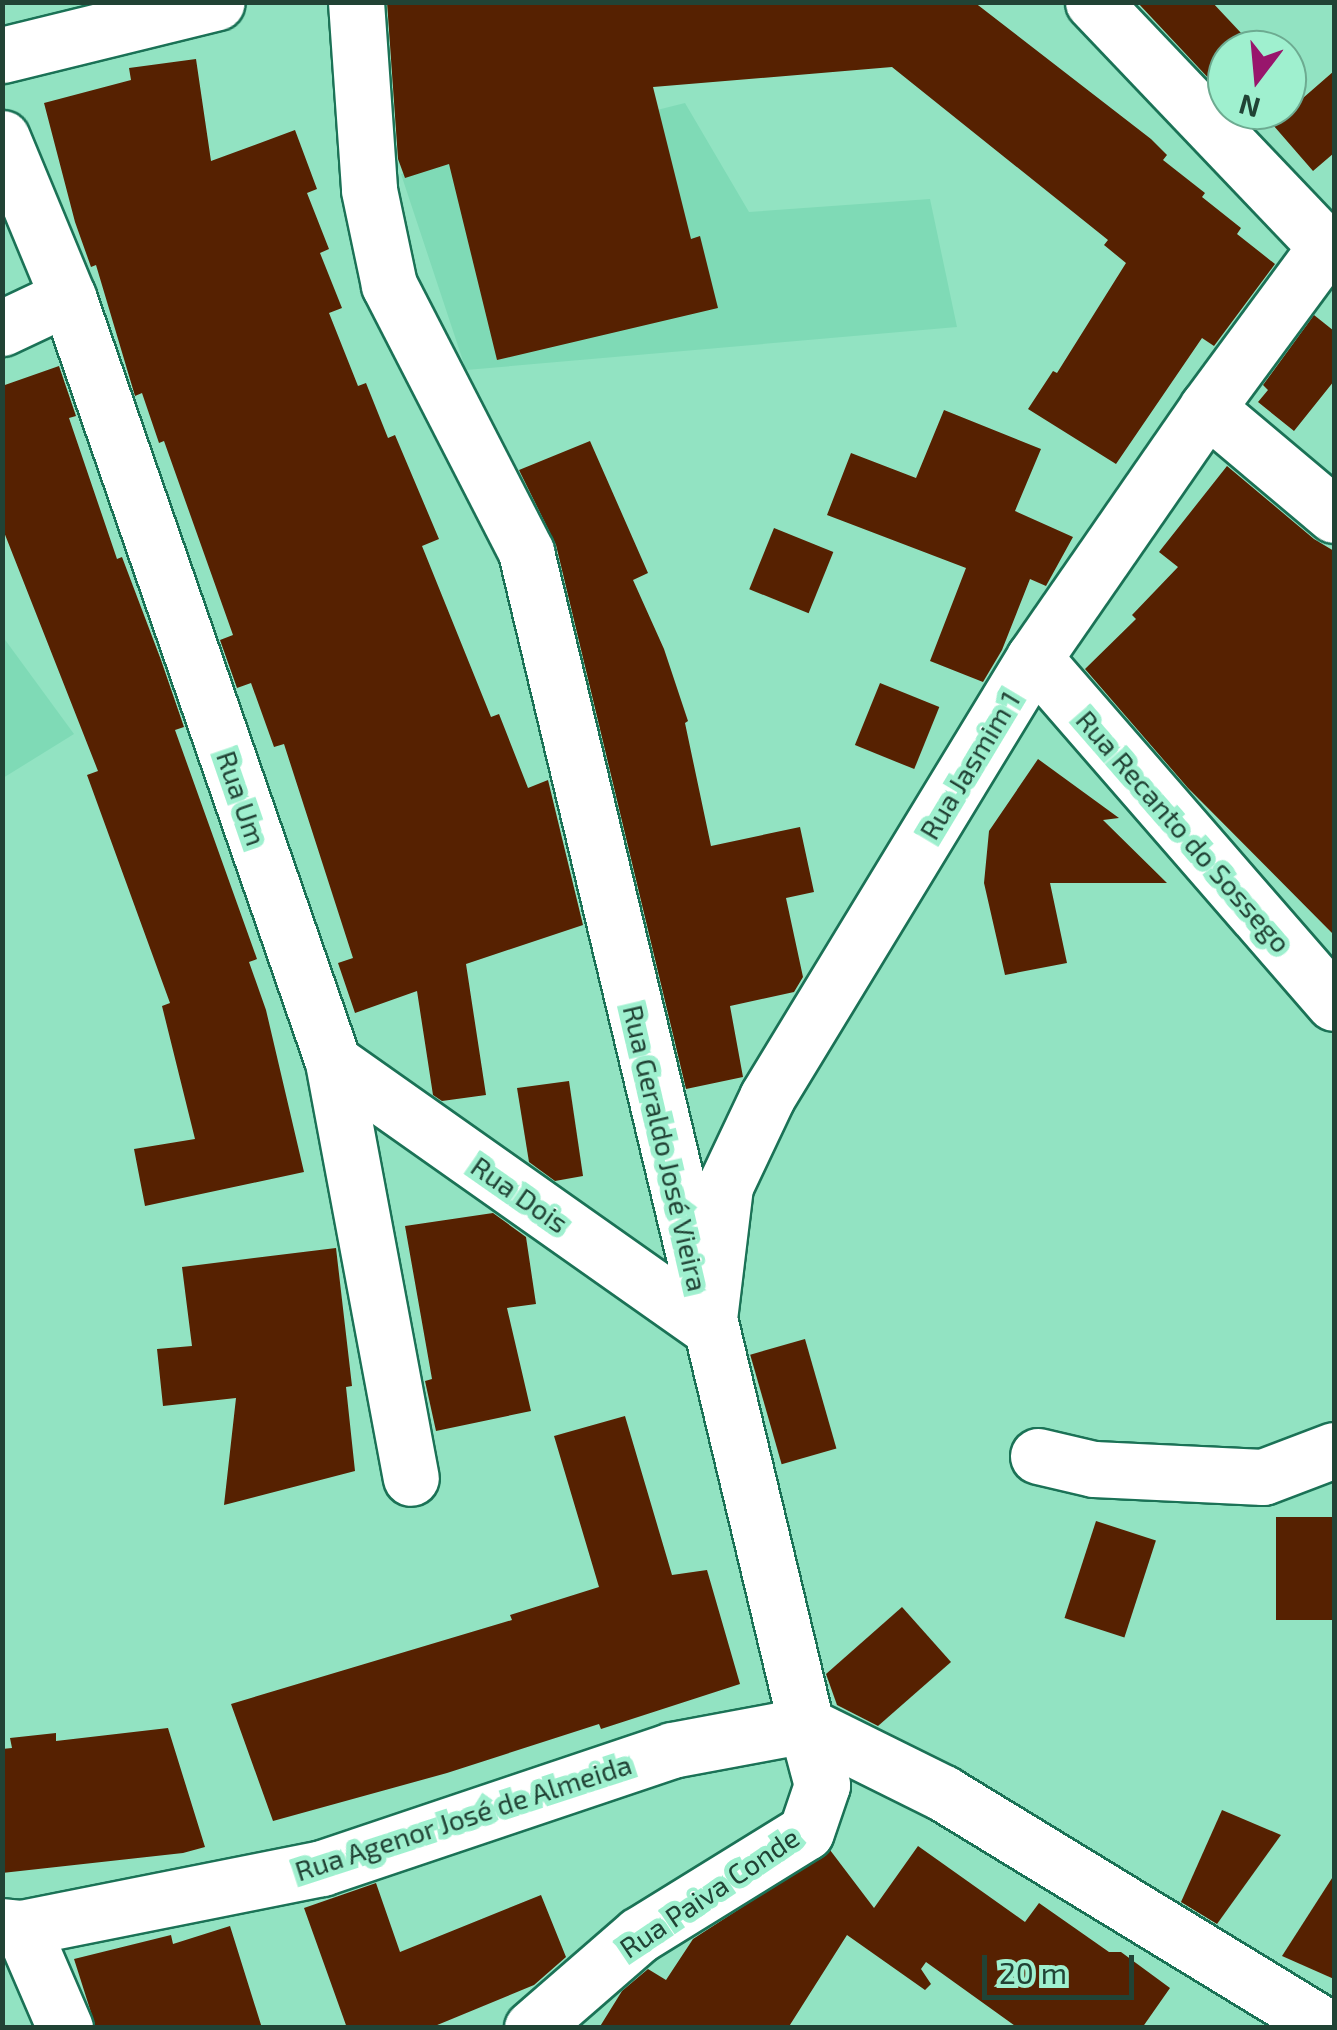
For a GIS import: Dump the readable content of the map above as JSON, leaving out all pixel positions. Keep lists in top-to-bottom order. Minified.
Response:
{"streets":{"street":["Rua Jasmim 1","Rua Um","Rua Recanto do Sossego","Rua Geraldo José Vieira","Rua Dois","Rua Agenor José de Almeida","Rua Paiva Conde"]},"crossings":[["Rua Jasmim 1","Rua Recanto do Sossego"],["Rua Jasmim 1","Rua Geraldo José Vieira"],["Rua Jasmim 1","Rua Dois"],["Rua Um","Rua Dois"],["Rua Geraldo José Vieira","Rua Dois"],["Rua Geraldo José Vieira","Rua Agenor José de Almeida"],["Rua Geraldo José Vieira","Rua Paiva Conde"],["Rua Agenor José de Almeida","Rua Paiva Conde"]],"scale_bar":"20 m","north":"bottom"}
